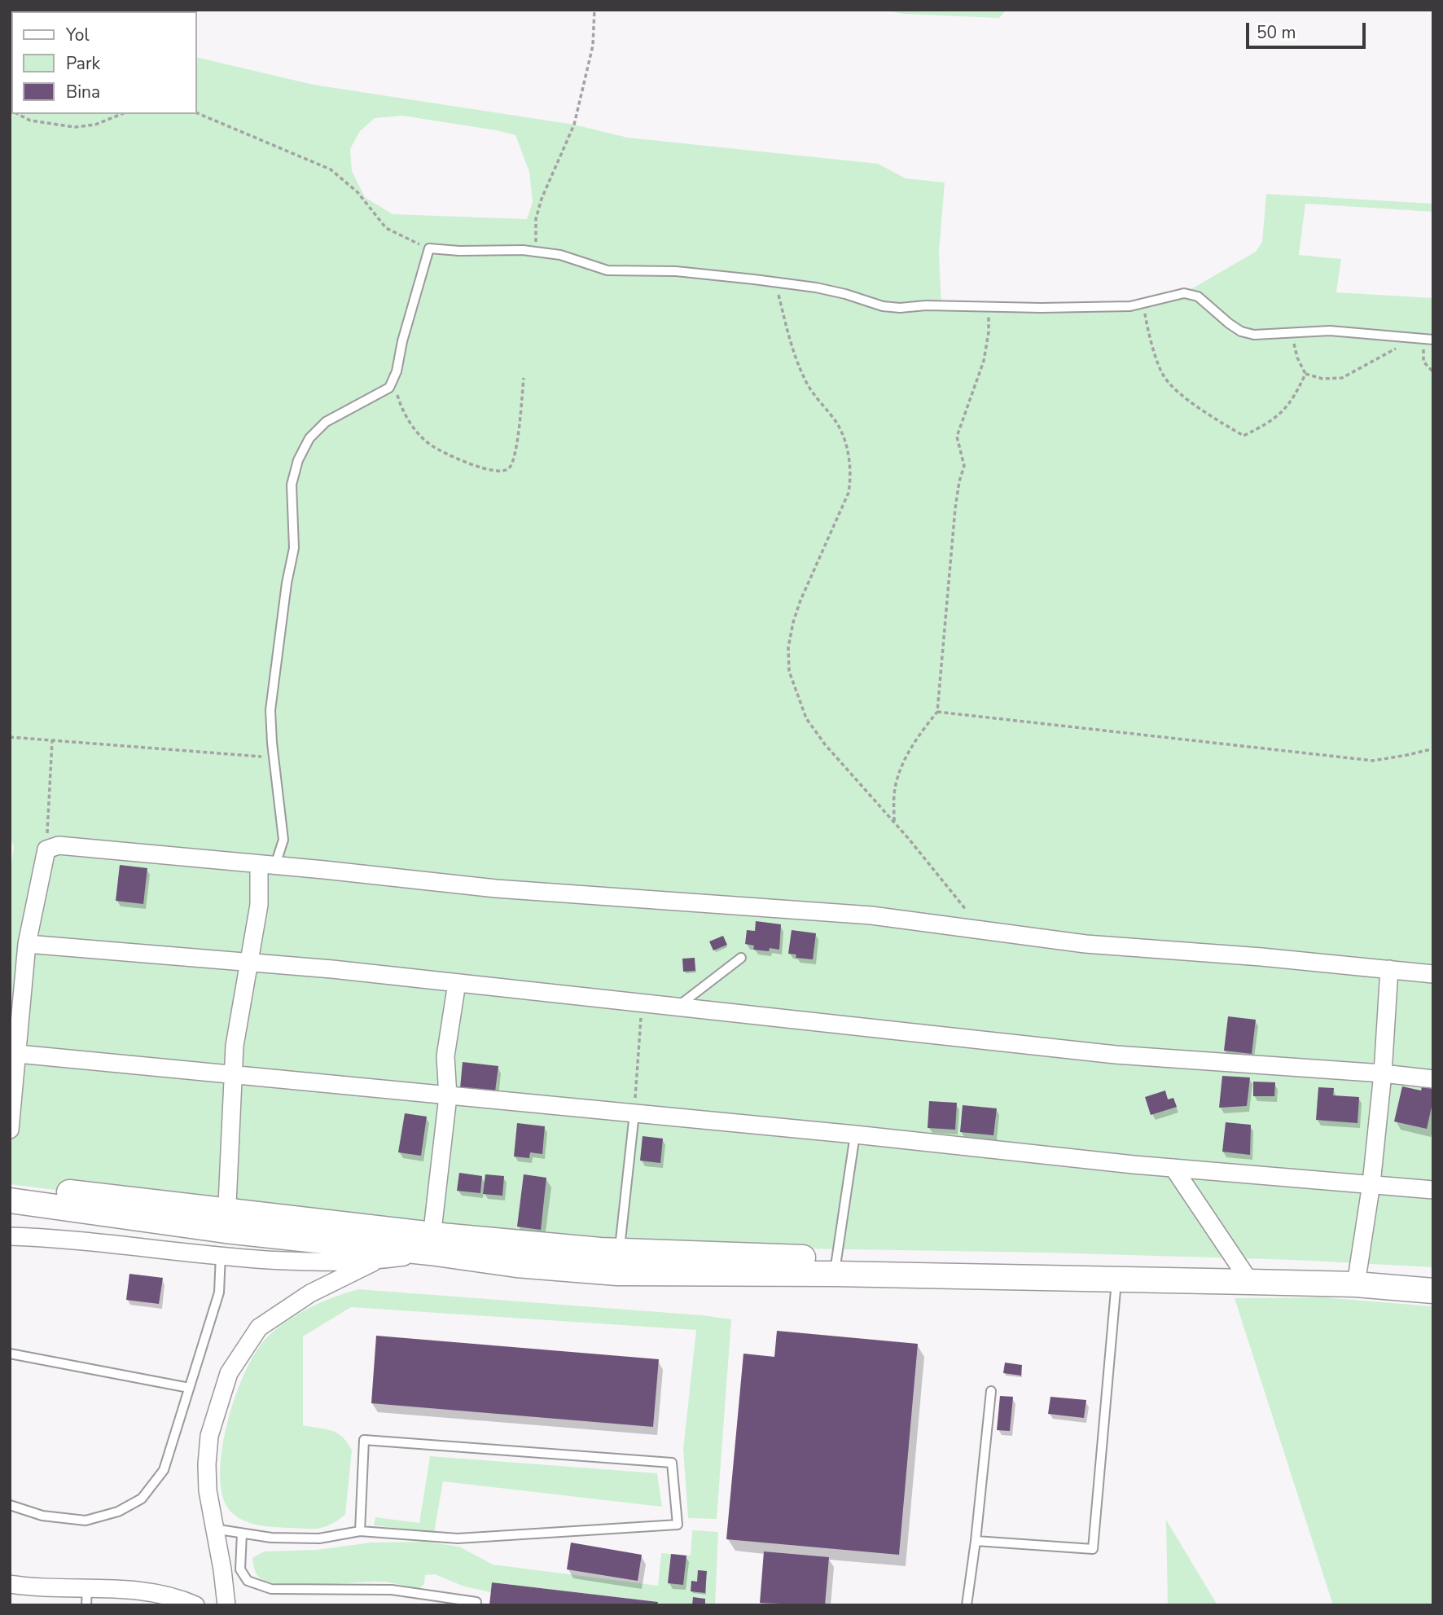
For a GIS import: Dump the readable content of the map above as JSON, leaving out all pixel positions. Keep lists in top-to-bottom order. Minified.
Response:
{"legend":["Yol","Park","Bina"],"scale_bar":"50 m"}
